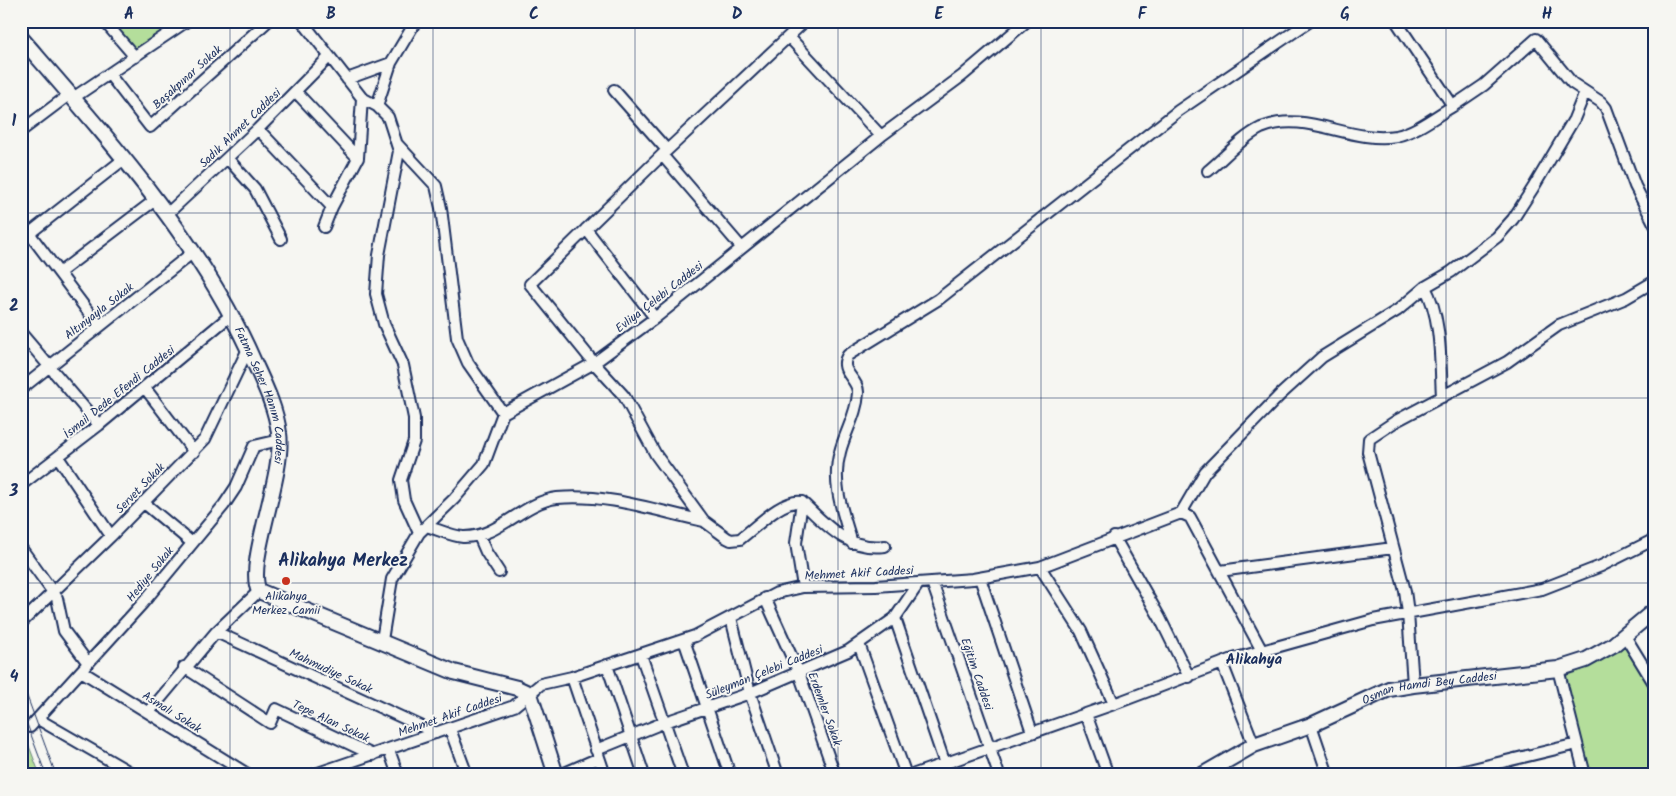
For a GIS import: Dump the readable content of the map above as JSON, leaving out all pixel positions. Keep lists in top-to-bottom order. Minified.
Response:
{"streets":{"street":["Başakpınar Sokak","Sadık Ahmet Caddesi","Evliya Çelebi Caddesi","Altınyayla Sokak","İsmail Dede Efendi Caddesi","Fatma Seher Hanım Caddesi","Servet Sokak","Mehmet Akif Caddesi","Hediye Sokak","Mahmudiye Sokak","Süleyman Çelebi Caddesi","Eğitim Caddesi","Osman Hamdi Bey Caddesi","Erdemler Sokak","Asmalı Sokak","Tepe Alan Sokak"]},"crossings":[["Sadık Ahmet Caddesi","Fatma Seher Hanım Caddesi"],["Altınyayla Sokak","Fatma Seher Hanım Caddesi"],["İsmail Dede Efendi Caddesi","Fatma Seher Hanım Caddesi"],["Fatma Seher Hanım Caddesi","Servet Sokak"],["Fatma Seher Hanım Caddesi","Hediye Sokak"],["Mehmet Akif Caddesi","Mahmudiye Sokak"],["Mehmet Akif Caddesi","Süleyman Çelebi Caddesi"],["Mehmet Akif Caddesi","Eğitim Caddesi"],["Mehmet Akif Caddesi","Erdemler Sokak"],["Mehmet Akif Caddesi","Tepe Alan Sokak"],["Hediye Sokak","Asmalı Sokak"],["Süleyman Çelebi Caddesi","Erdemler Sokak"]],"districts":["Alikahya Merkez","Alikahya"],"places":["Alikahya Merkez Camii"],"grid":{"columns":["A","B","C","D","E","F","G","H"],"rows":["1","2","3","4"]}}
